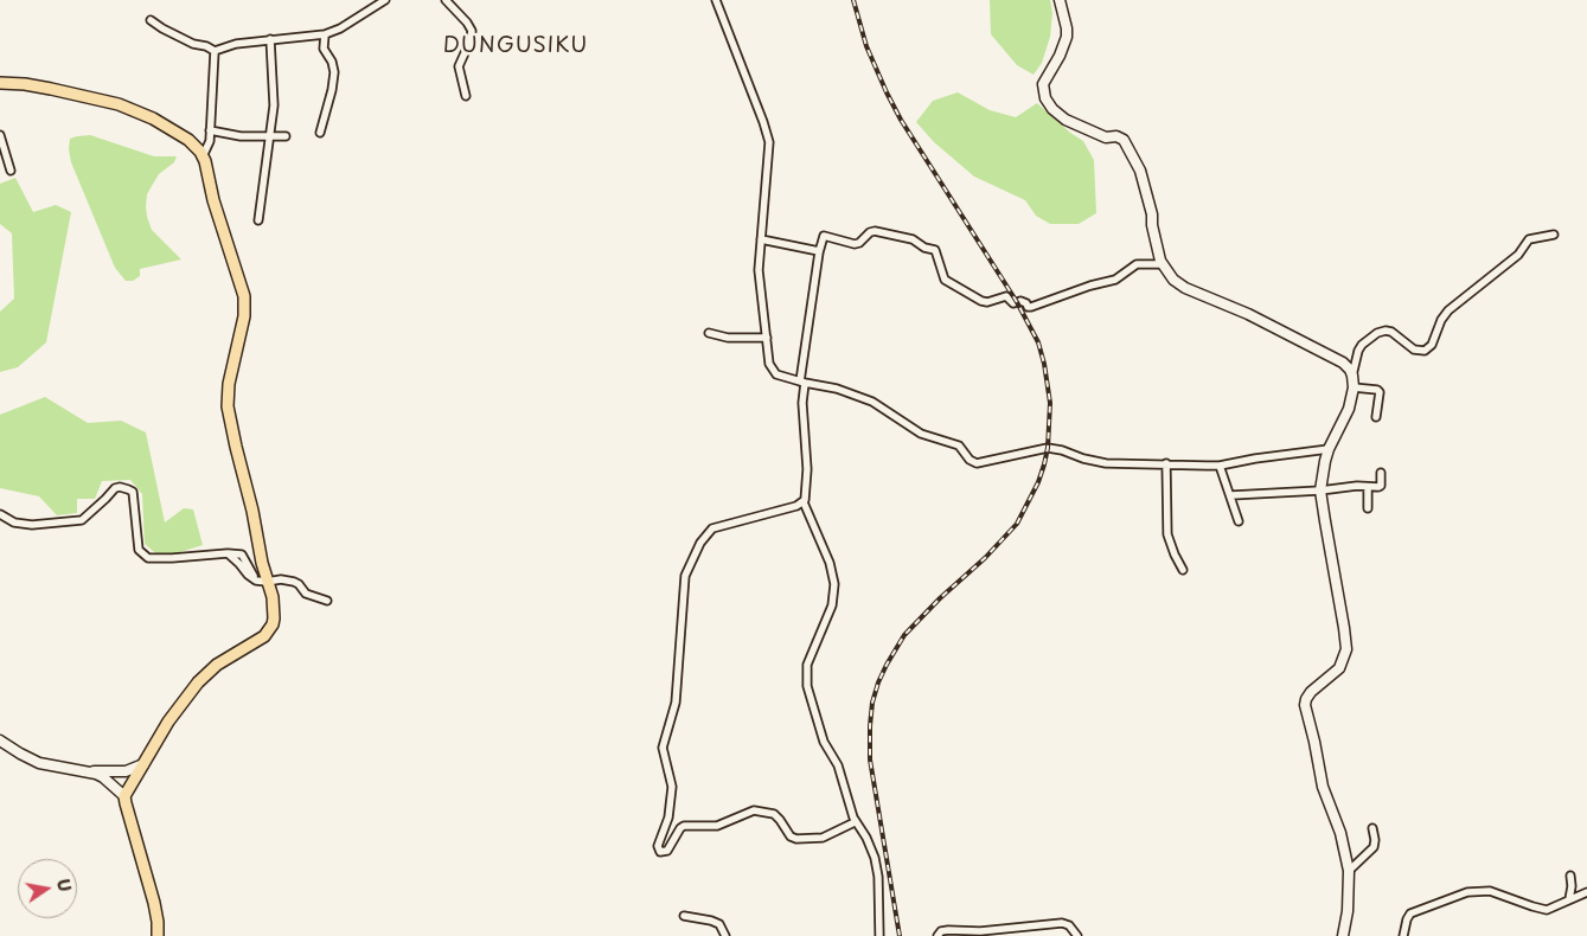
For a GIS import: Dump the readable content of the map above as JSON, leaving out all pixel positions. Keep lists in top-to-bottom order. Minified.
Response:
{"districts":["DUNGUSIKU"],"north":"right"}
